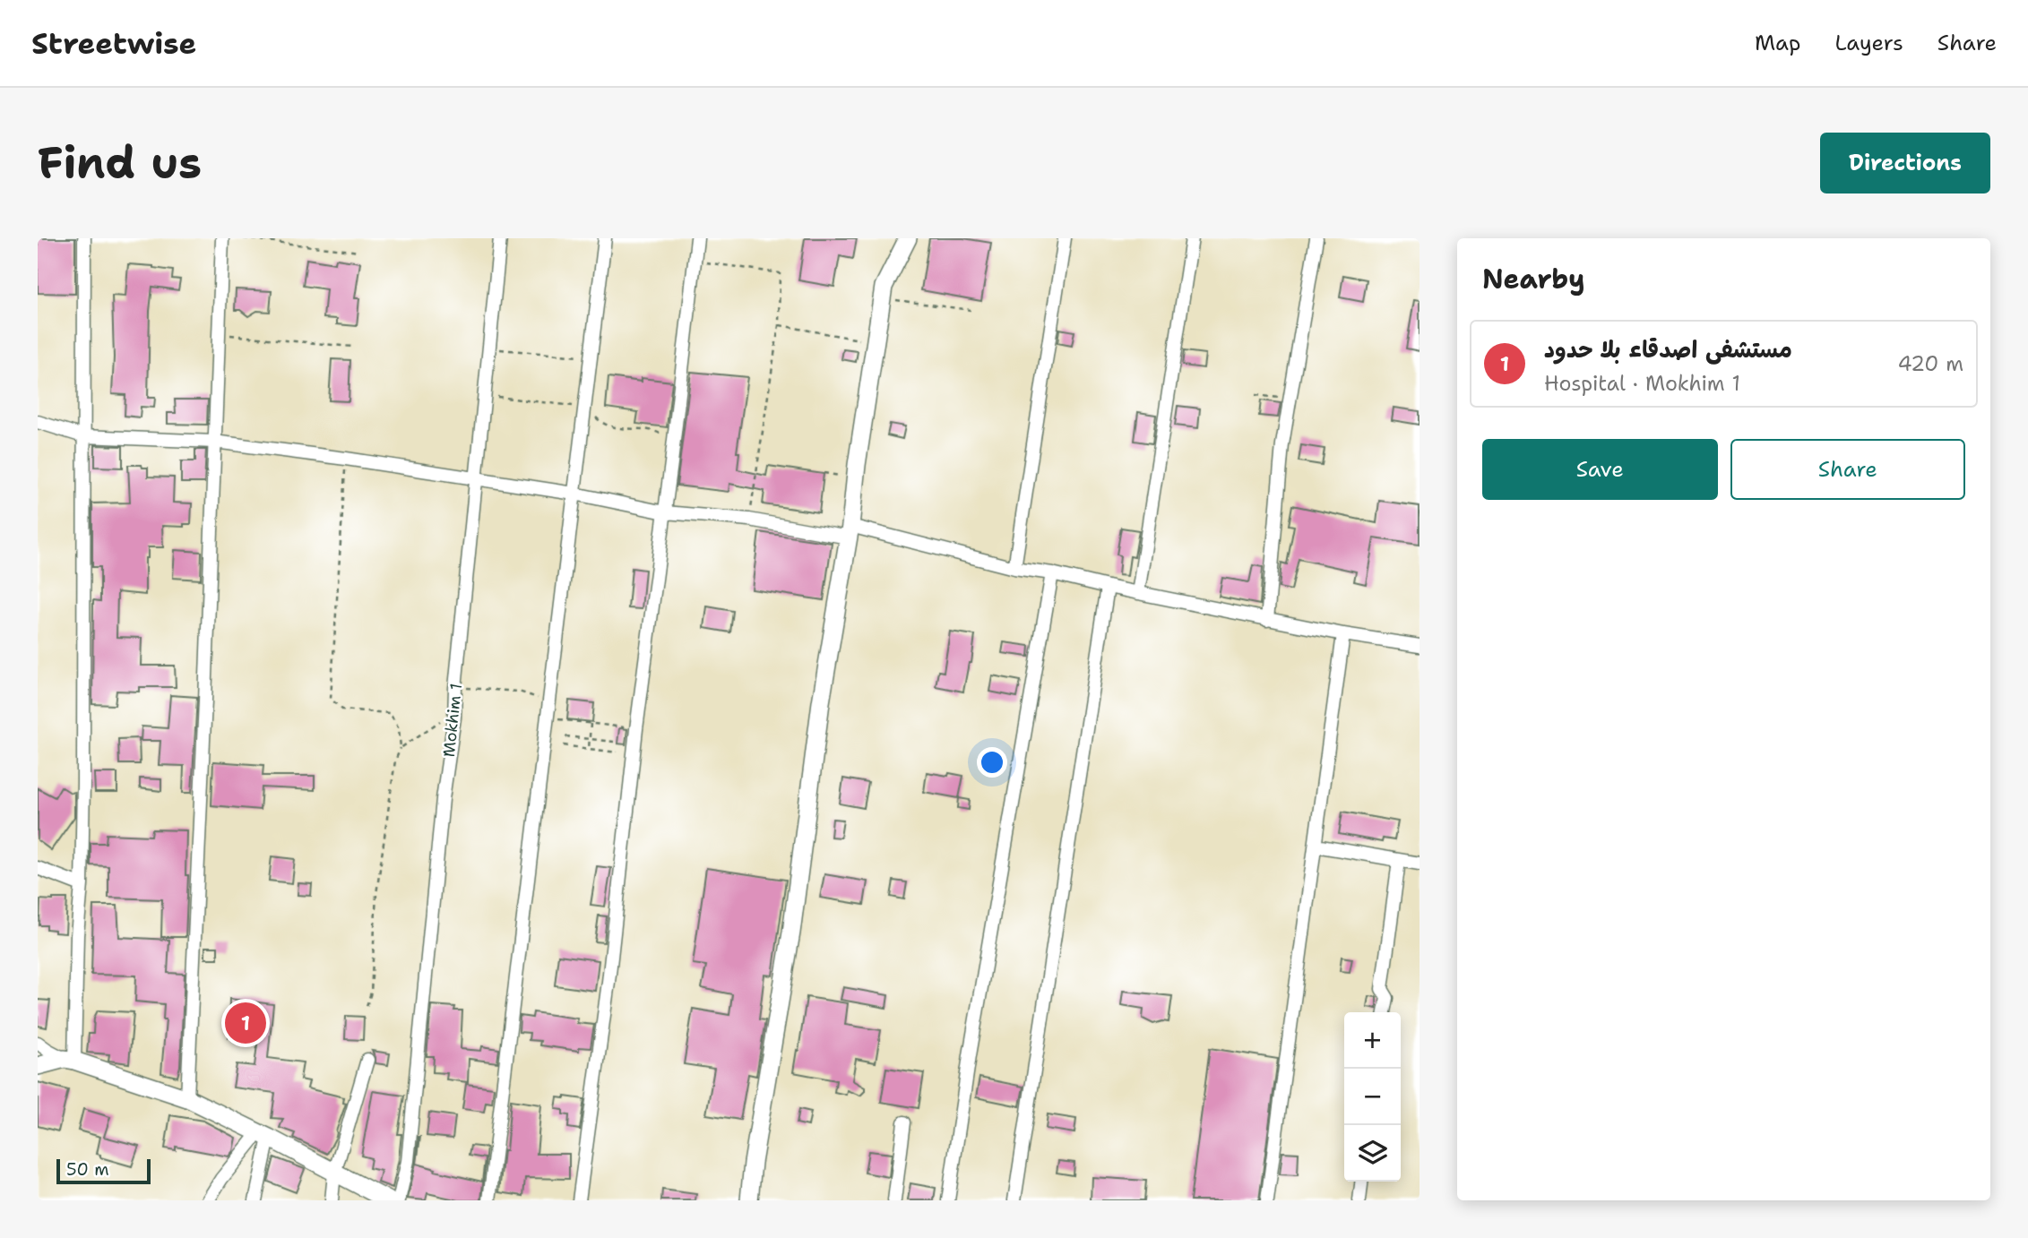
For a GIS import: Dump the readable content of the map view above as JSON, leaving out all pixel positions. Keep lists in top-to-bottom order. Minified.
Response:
{"streets":{"street":["Mokhim 1"]},"scale_bar":"50 m","page":{"header":"Streetwise","nav":["Map","Layers","Share"],"buttons":["Directions",["Save","Share"]],"title":"Find us","heading":"Nearby","list":[{"mark":"1","name":"مستشفى اصدقاء بلا حدود","note":"Hospital · Mokhim 1","value":"420 m"}],"pins":"1","map_buttons":["+","−"],"scale":"50 m"}}
